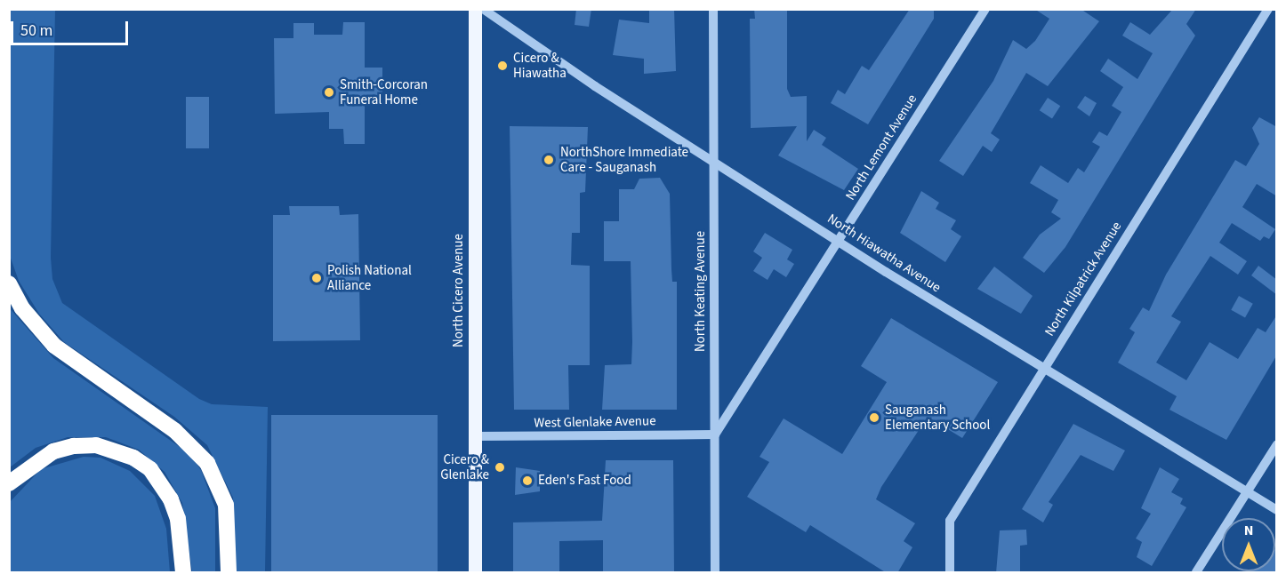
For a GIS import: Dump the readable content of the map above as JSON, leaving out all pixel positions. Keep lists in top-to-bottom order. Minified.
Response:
{"streets":{"main road":["North Cicero Avenue"],"street":["North Lemont Avenue","North Hiawatha Avenue","North Kilpatrick Avenue","North Keating Avenue","West Glenlake Avenue"]},"crossings":[["North Lemont Avenue","North Hiawatha Avenue"],["North Lemont Avenue","North Keating Avenue"],["North Lemont Avenue","West Glenlake Avenue"],["North Hiawatha Avenue","North Kilpatrick Avenue"],["North Hiawatha Avenue","North Keating Avenue"],["North Cicero Avenue","West Glenlake Avenue"],["North Keating Avenue","West Glenlake Avenue"]],"places":["Cicero & Hiawatha","Smith-Corcoran Funeral Home","NorthShore Immediate Care - Sauganash","Polish National Alliance","Sauganash Elementary School","Cicero & Glenlake","Eden's Fast Food"],"scale_bar":"50 m","north":"top"}
